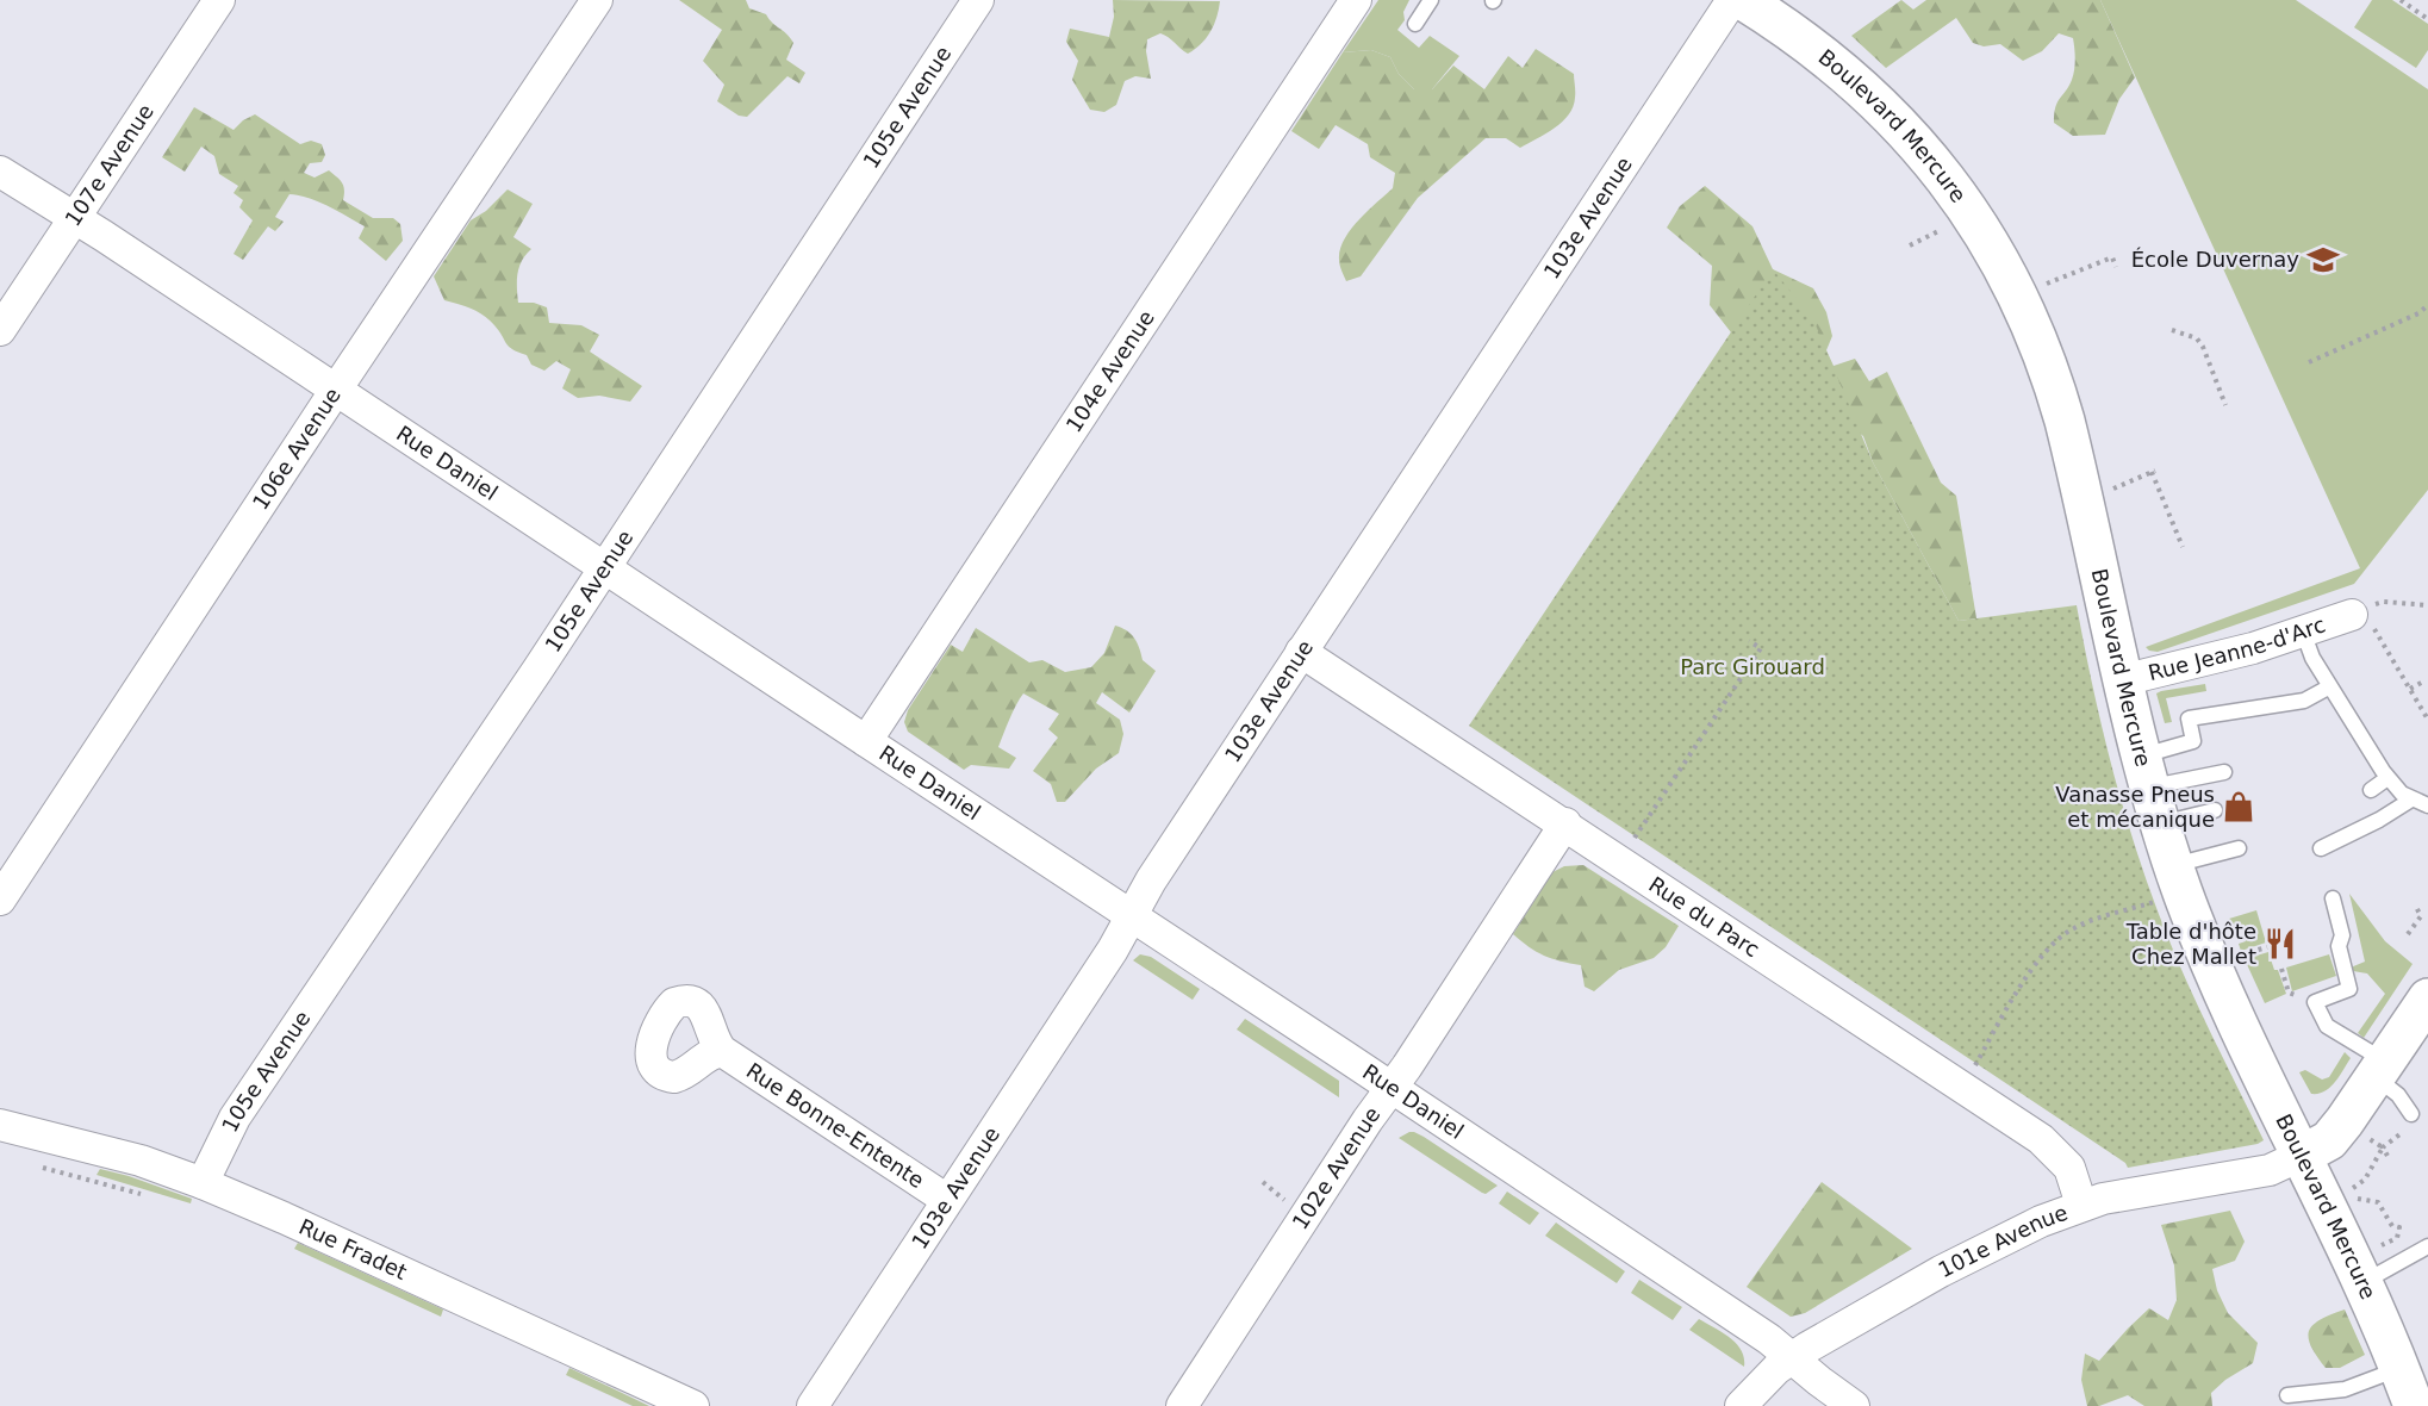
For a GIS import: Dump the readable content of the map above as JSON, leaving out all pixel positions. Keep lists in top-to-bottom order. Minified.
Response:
{"streets":{"street":["105e Avenue","Boulevard Mercure","107e Avenue","103e Avenue","104e Avenue","106e Avenue","Rue Daniel","Rue Jeanne-d'Arc","Rue du Parc","Rue Bonne-Entente","102e Avenue","101e Avenue","Rue Fradet"]},"crossings":[["105e Avenue","Rue Daniel"],["105e Avenue","Rue Fradet"],["Boulevard Mercure","Rue Jeanne-d'Arc"],["Boulevard Mercure","101e Avenue"],["107e Avenue","Rue Daniel"],["103e Avenue","Rue Daniel"],["103e Avenue","Rue du Parc"],["103e Avenue","Rue Bonne-Entente"],["104e Avenue","Rue Daniel"],["106e Avenue","Rue Daniel"],["Rue Daniel","102e Avenue"],["Rue Daniel","101e Avenue"],["Rue du Parc","102e Avenue"],["Rue du Parc","101e Avenue"]],"parks":["Parc Girouard"],"places":{"school or university":["École Duvernay"],"shop":["Vanasse Pneus et mécanique"],"restaurant":["Table d'hôte Chez Mallet"]}}
